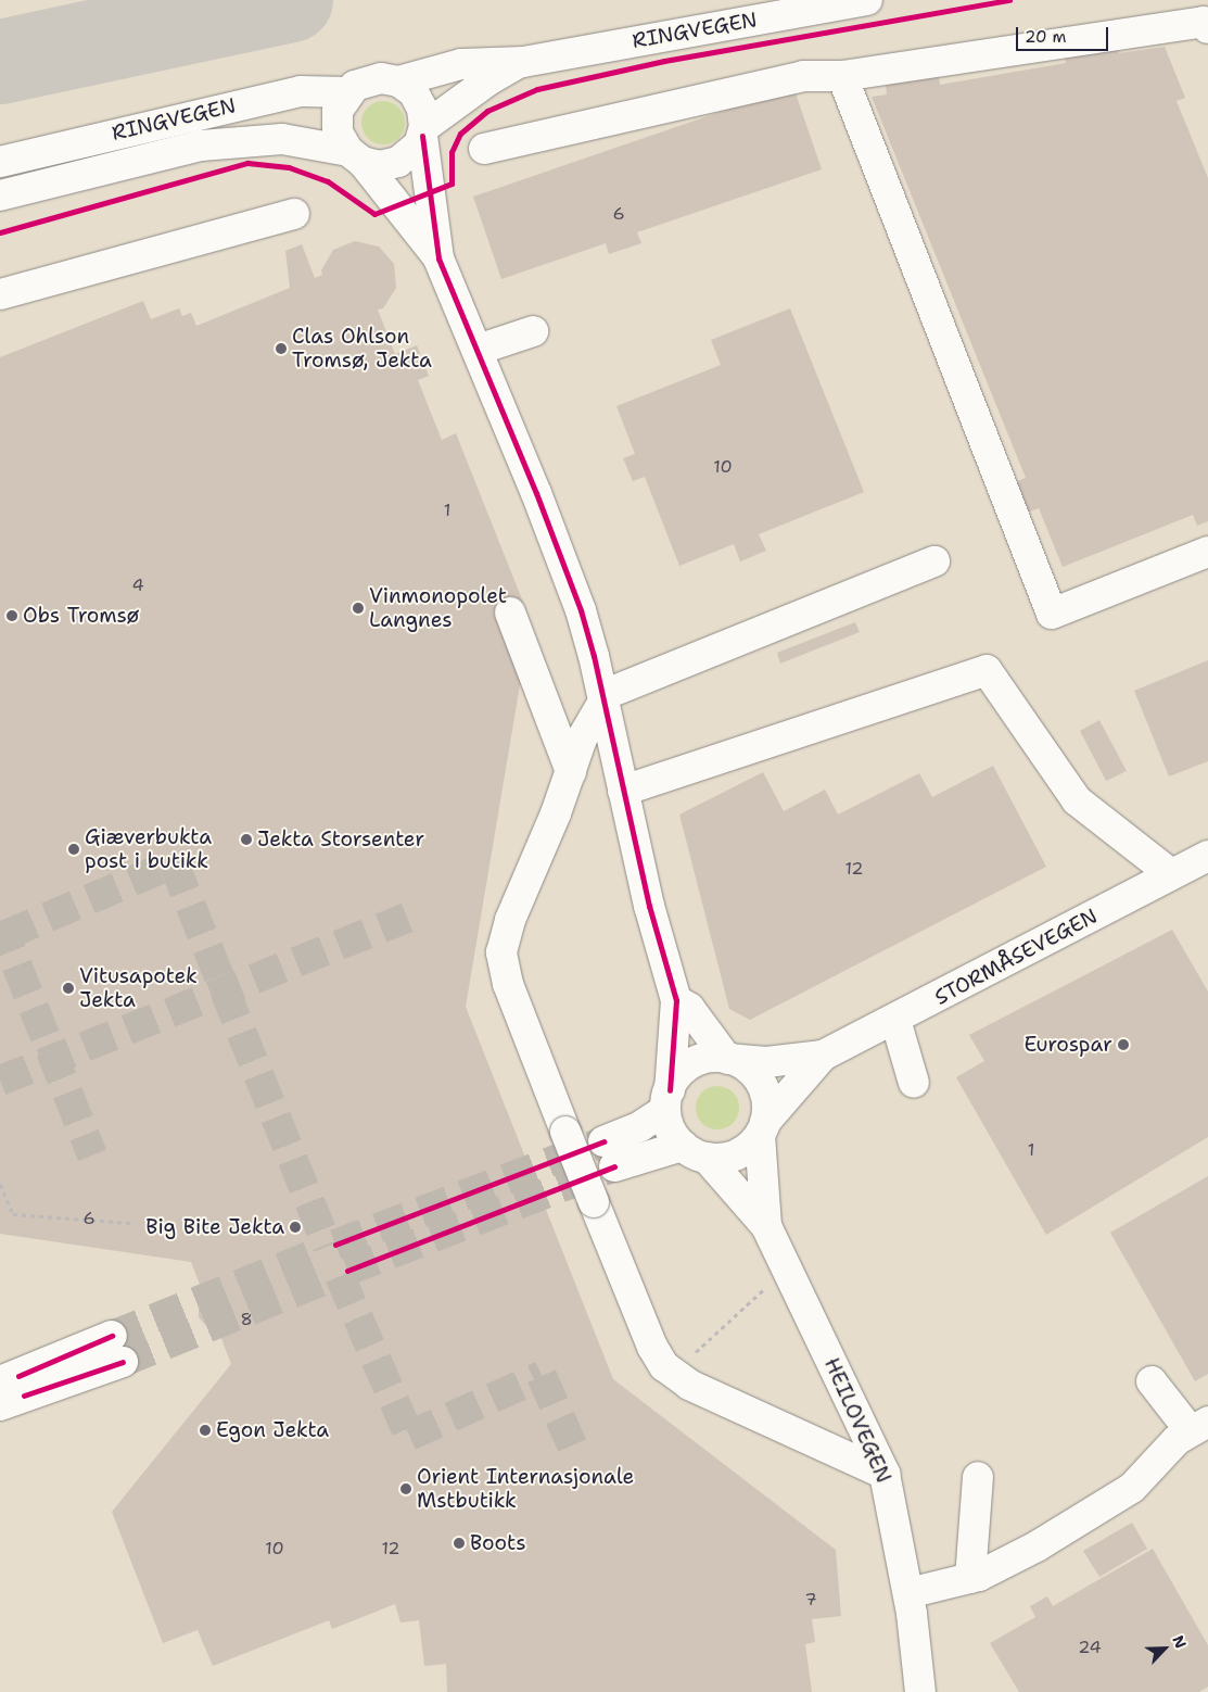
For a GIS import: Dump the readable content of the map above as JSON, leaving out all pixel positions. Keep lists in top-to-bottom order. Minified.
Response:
{"streets":{"street":["RINGVEGEN","STORMÅSEVEGEN","HEILOVEGEN"]},"places":["Clas Ohlson Tromsø, Jekta","Vinmonopolet Langnes","Obs Tromsø","Jekta Storsenter","Giæverbukta post i butikk","Vitusapotek Jekta","Eurospar","Big Bite Jekta","Egon Jekta","Orient Internasjonale Mstbutikk","Boots"],"house_numbers":["6","10","1","4","12","1","6","8","10","12","7","24"],"scale_bar":"20 m","north":"top right"}
